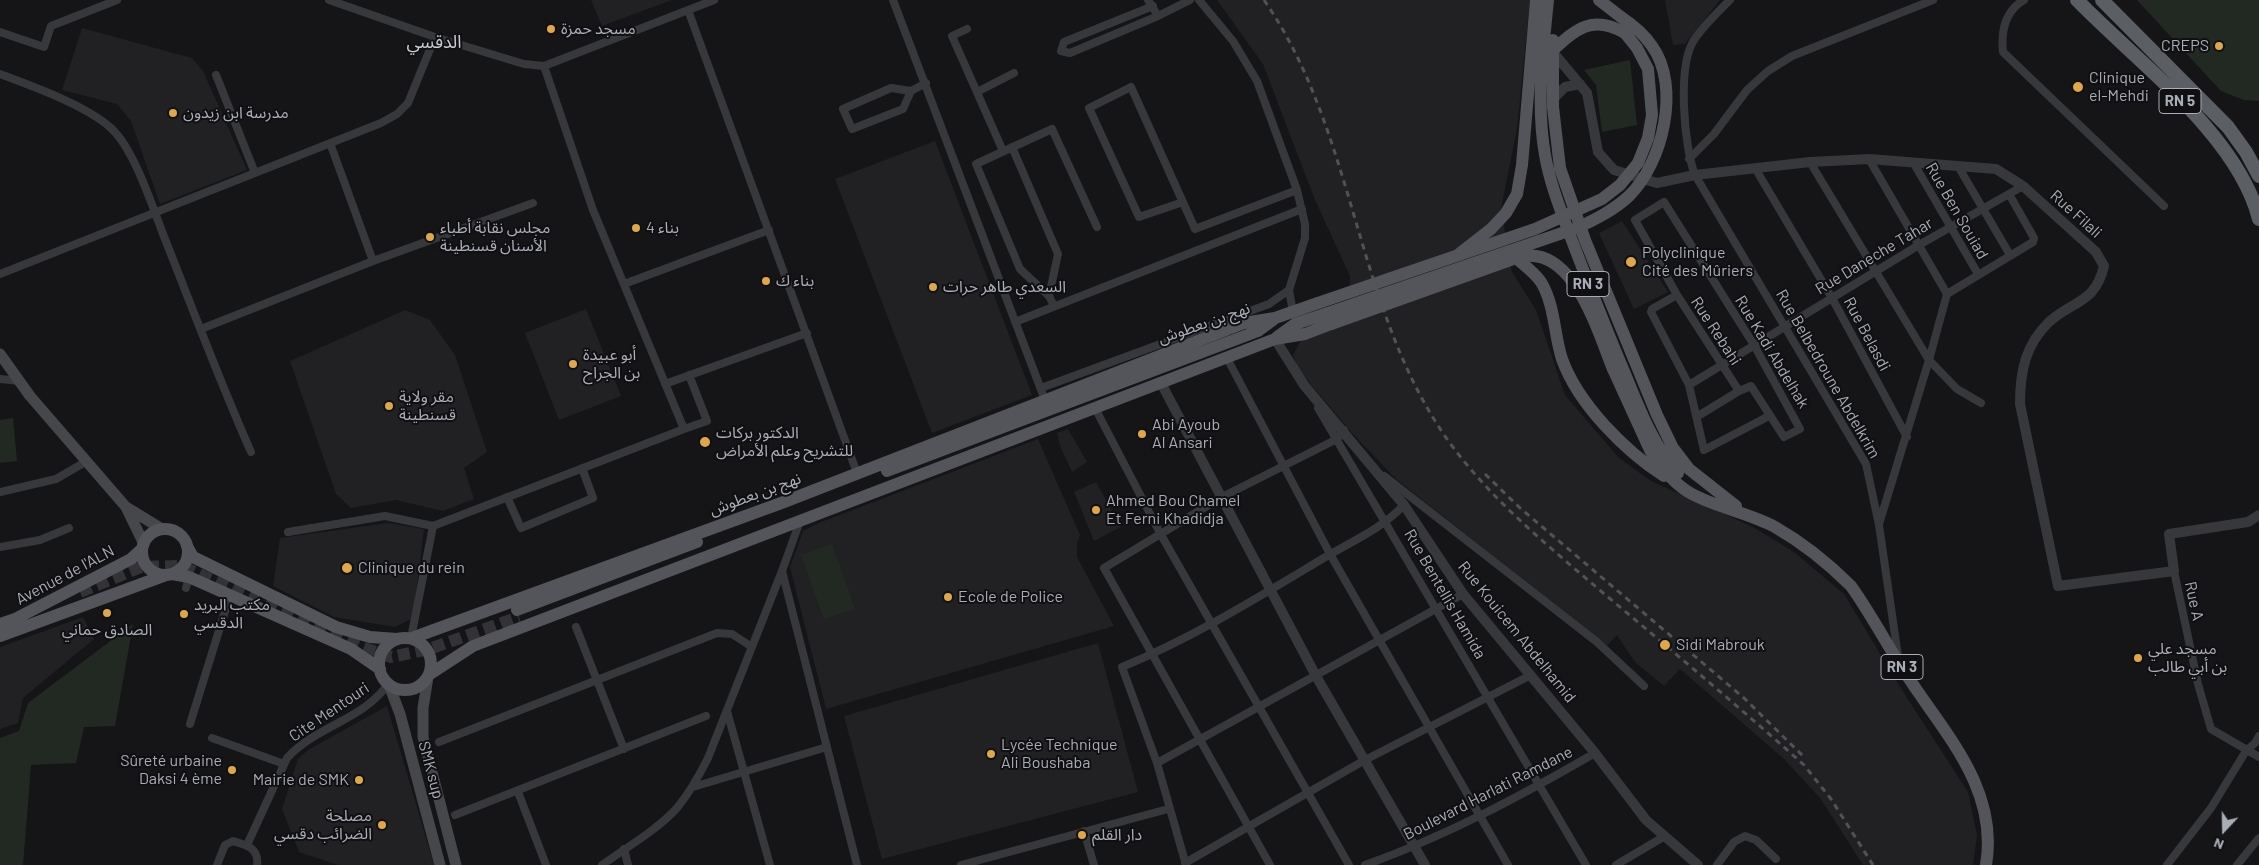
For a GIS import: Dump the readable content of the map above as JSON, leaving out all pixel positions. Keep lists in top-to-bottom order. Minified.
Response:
{"streets":{"highway":["RN 5"],"main road":["RN 3","نهج بن بعطوش","Avenue de l'ALN","SMK sup"],"street":["Rue Ben Souiad","Rue Filali","Rue Daneche Tahar","Rue Rebahi","Rue Belasdi","Rue Kadi Abdelhak","Rue Belbedroune Abdelkrim","Rue Bentellis Hamida","Rue A","Rue Kouicem Abdelhamid","Cite Mentouri","Boulevard Harlati Ramdane"]},"crossings":[["Rue Ben Souiad","Rue Filali"],["Rue Ben Souiad","Rue Daneche Tahar"],["Rue Filali","Rue Daneche Tahar"],["Rue Filali","RN 3"],["Rue Filali","Rue Belasdi"],["Rue Filali","Rue Belbedroune Abdelkrim"],["Rue Filali","Rue A"],["Rue Daneche Tahar","Rue Rebahi"],["Rue Daneche Tahar","Rue Belasdi"],["Rue Daneche Tahar","Rue Kadi Abdelhak"],["Rue Daneche Tahar","Rue Belbedroune Abdelkrim"],["RN 3","Rue Belbedroune Abdelkrim"],["نهج بن بعطوش","Cite Mentouri"],["نهج بن بعطوش","SMK sup"],["Rue Rebahi","Rue Kadi Abdelhak"],["Rue Bentellis Hamida","Rue Kouicem Abdelhamid"],["Rue Bentellis Hamida","Boulevard Harlati Ramdane"],["Rue Kouicem Abdelhamid","Boulevard Harlati Ramdane"],["Cite Mentouri","SMK sup"]],"districts":["الدقسي"],"places":["مسجد حمزة","CREPS","Clinique el-Mehdi","مدرسة ابن زيدون","بناء 4","مجلس نقابة أطباء الأسنان قسنطينة","Polyclinique Cité des Mûriers","بناء ك","السعدي طاهر حرات","أبو عبيدة بن الجراح","مقر ولاية قسنطينة","Abi Ayoub Al Ansari","الدكتور بركات للتشريح وعلم الأمراض","Ahmed Bou Chamel Et Ferni Khadidja","Clinique du rein","Ecole de Police","الصادق حماني","مكتب البريد الدقسي","Sidi Mabrouk","مسجد علي بن أبي طالب","Lycée Technique Ali Boushaba","Sûreté urbaine Daksi 4 ème","Mairie de SMK","مصلحة الضرائب دقسي","دار القلم"],"north":"bottom"}
